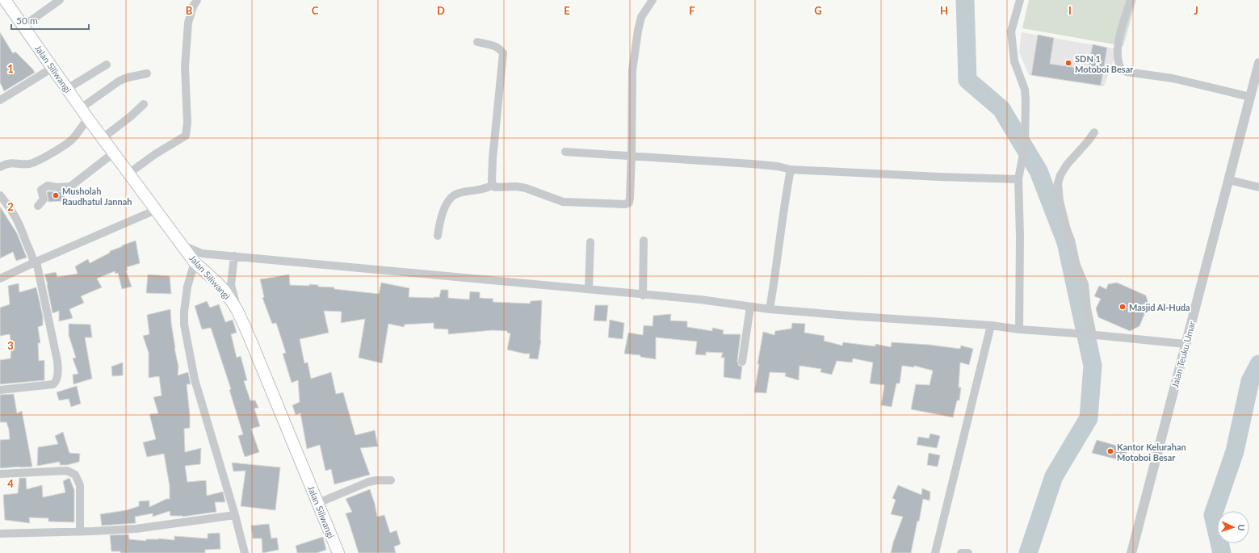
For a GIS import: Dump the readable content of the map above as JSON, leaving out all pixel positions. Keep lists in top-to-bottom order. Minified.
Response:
{"streets":{"main road":["Jalan Siliwangi"],"street":["Jalan Teuku Umar"]},"places":["SDN 1 Motoboi Besar","Musholah Raudhatul Jannah","Masjid Al-Huda","Kantor Kelurahan Motoboi Besar"],"scale_bar":"50 m","north":"right","grid":{"columns":["B","C","D","E","F","G","H","I","J"],"rows":["1","2","3","4"]}}
